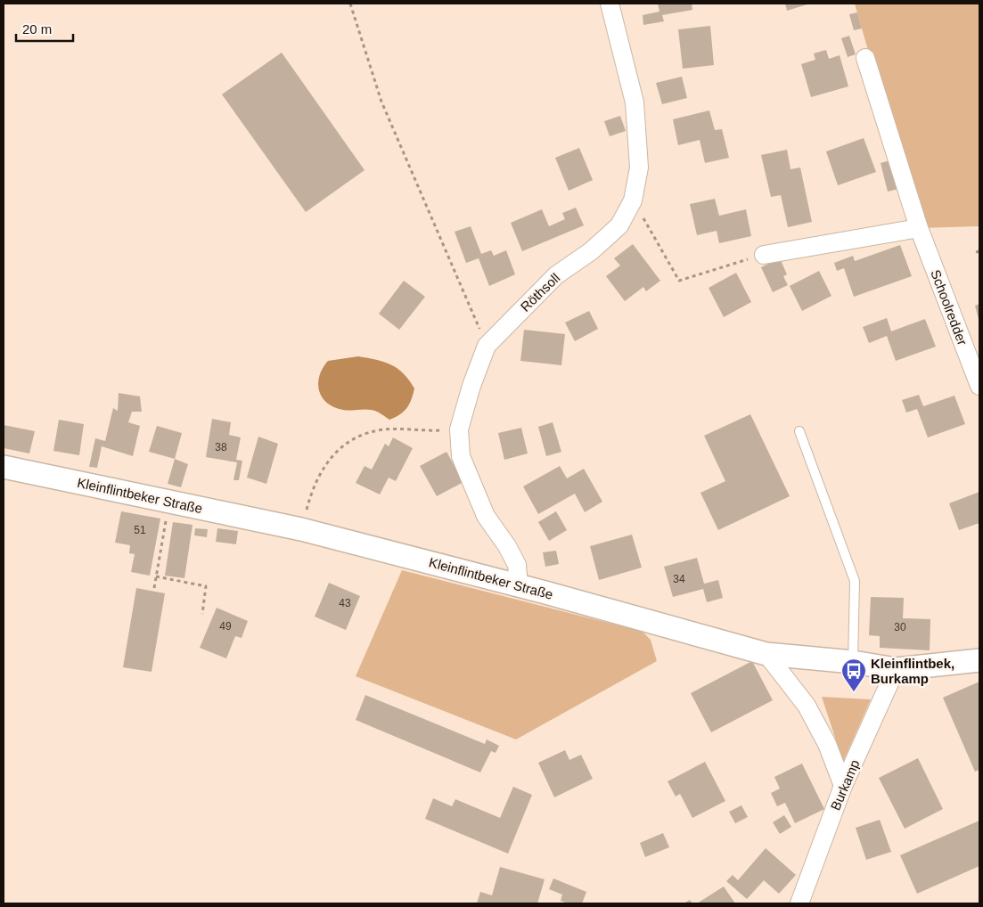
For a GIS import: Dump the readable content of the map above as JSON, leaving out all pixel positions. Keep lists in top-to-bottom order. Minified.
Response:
{"streets":{"street":["Röthsoll","Schoolredder","Kleinflintbeker Straße","Burkamp"]},"crossings":[["Röthsoll","Kleinflintbeker Straße"],["Kleinflintbeker Straße","Burkamp"]],"places":{"bus stop":["Kleinflintbek, Burkamp"]},"house_numbers":["38","51","34","43","49","30"],"scale_bar":"20 m"}
